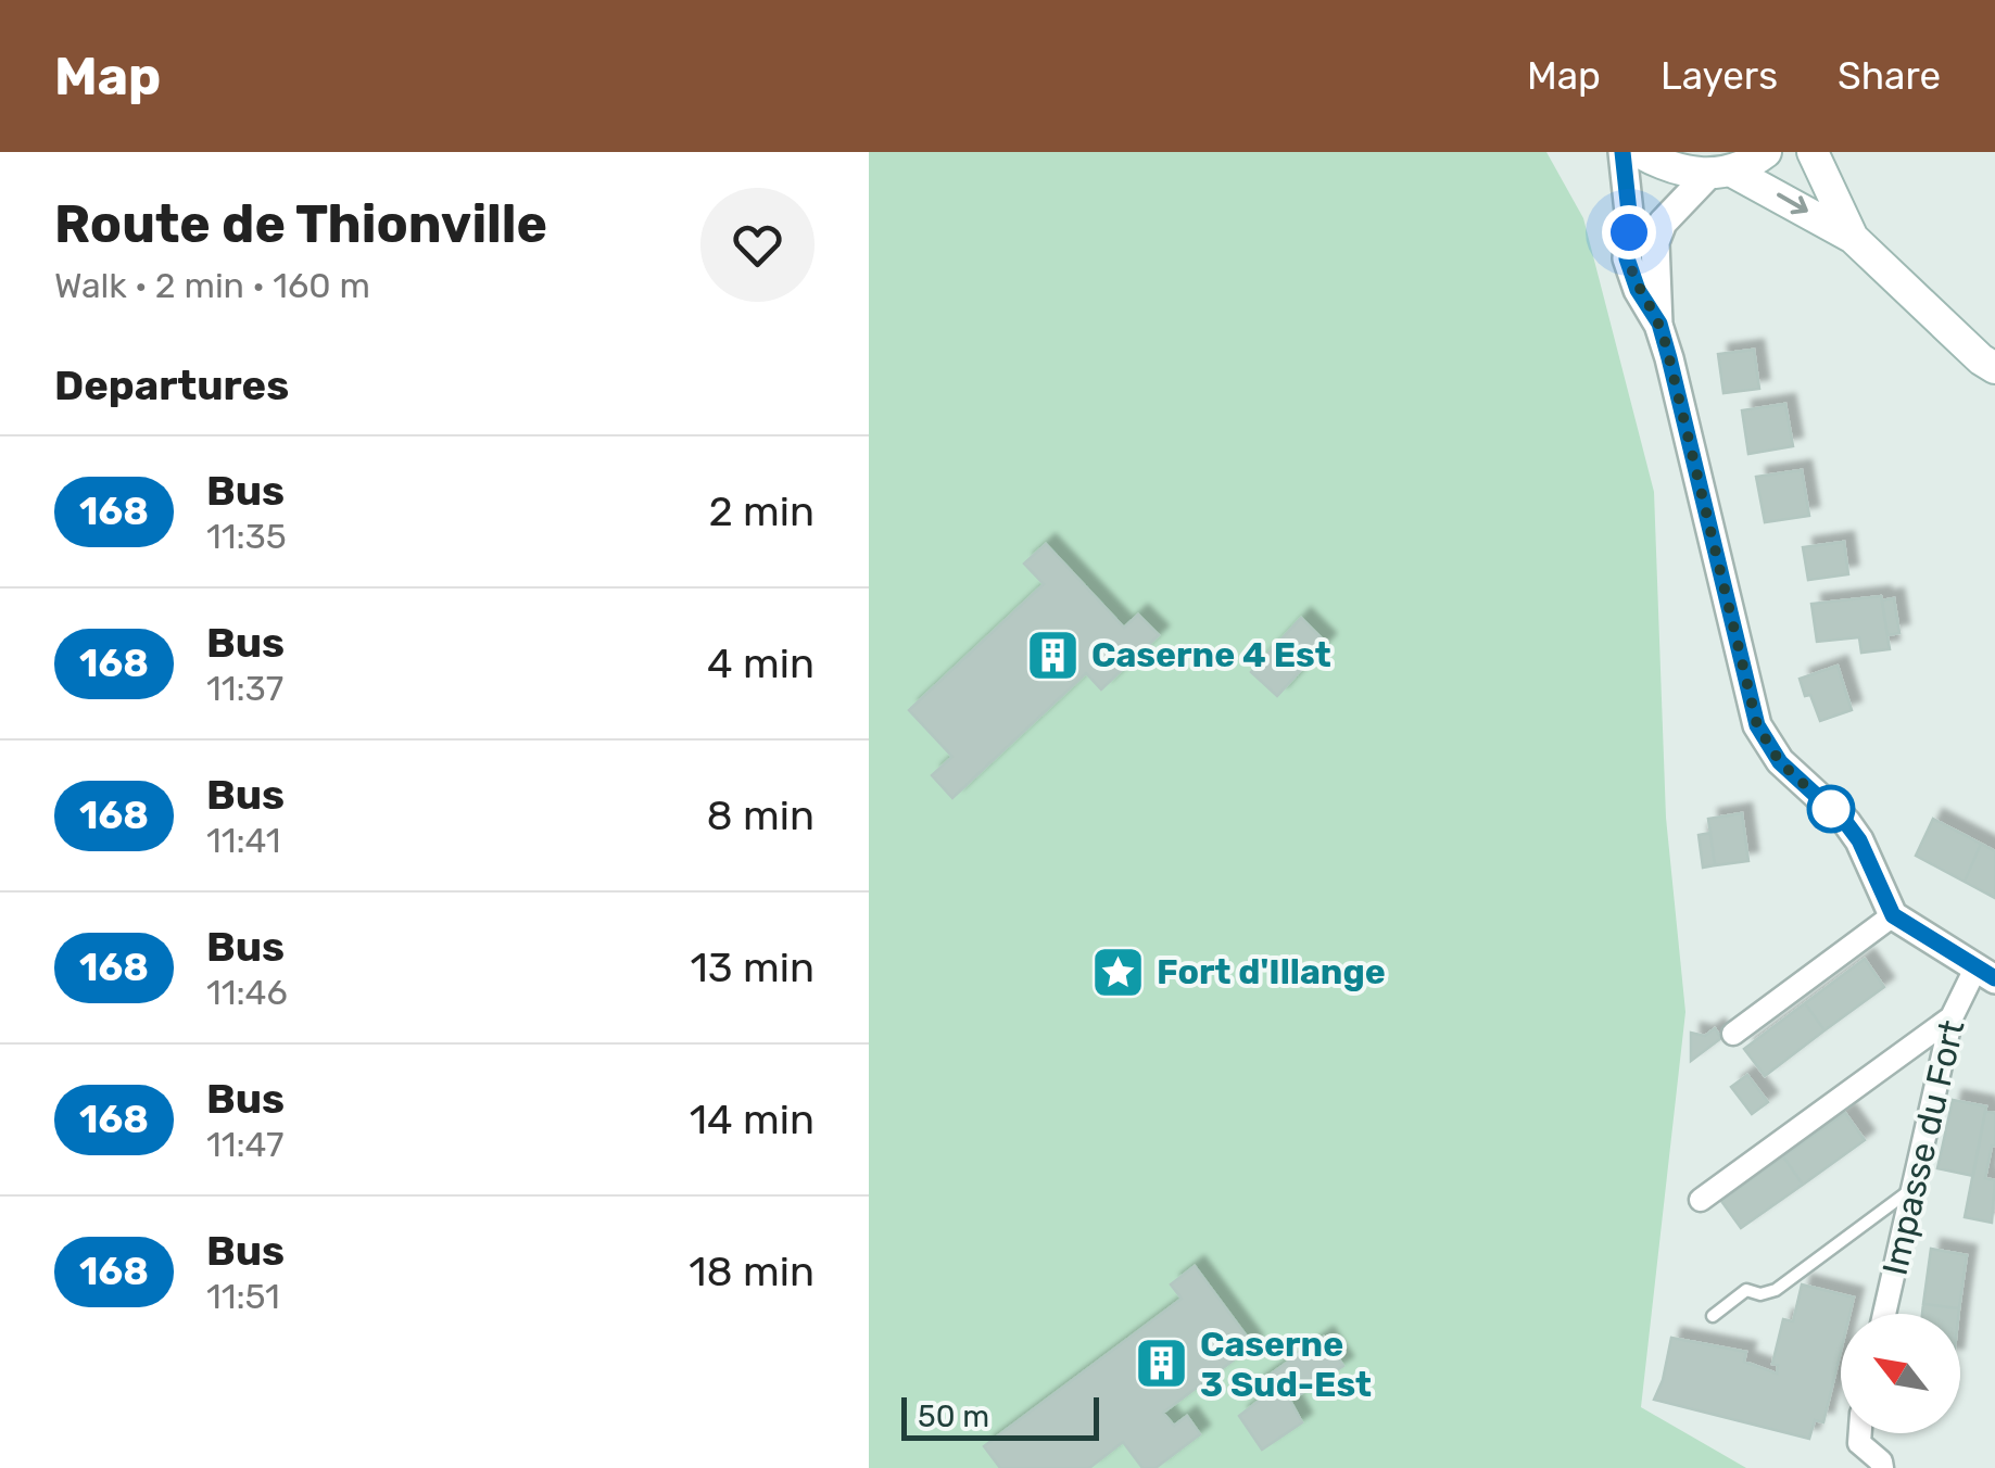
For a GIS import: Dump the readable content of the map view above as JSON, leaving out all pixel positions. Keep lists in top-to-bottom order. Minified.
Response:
{"streets":{"street":["Impasse du Fort"]},"places":{"building":["Caserne 4 Est","Caserne 3 Sud-Est"],"place":["Fort d'Illange"]},"lines":["bus line 168"],"scale_bar":"50 m","north":"top left","page":{"header":"Map","nav":["Map","Layers","Share"],"heading":[["Route de Thionville","Walk · 2 min · 160 m"],"Departures"],"list":[{"mark":"168","name":"Bus","note":"11:35","value":"2 min"},{"mark":"168","name":"Bus","note":"11:37","value":"4 min"},{"mark":"168","name":"Bus","note":"11:41","value":"8 min"},{"mark":"168","name":"Bus","note":"11:46","value":"13 min"},{"mark":"168","name":"Bus","note":"11:47","value":"14 min"},{"mark":"168","name":"Bus","note":"11:51","value":"18 min"}],"scale":"50 m"}}
